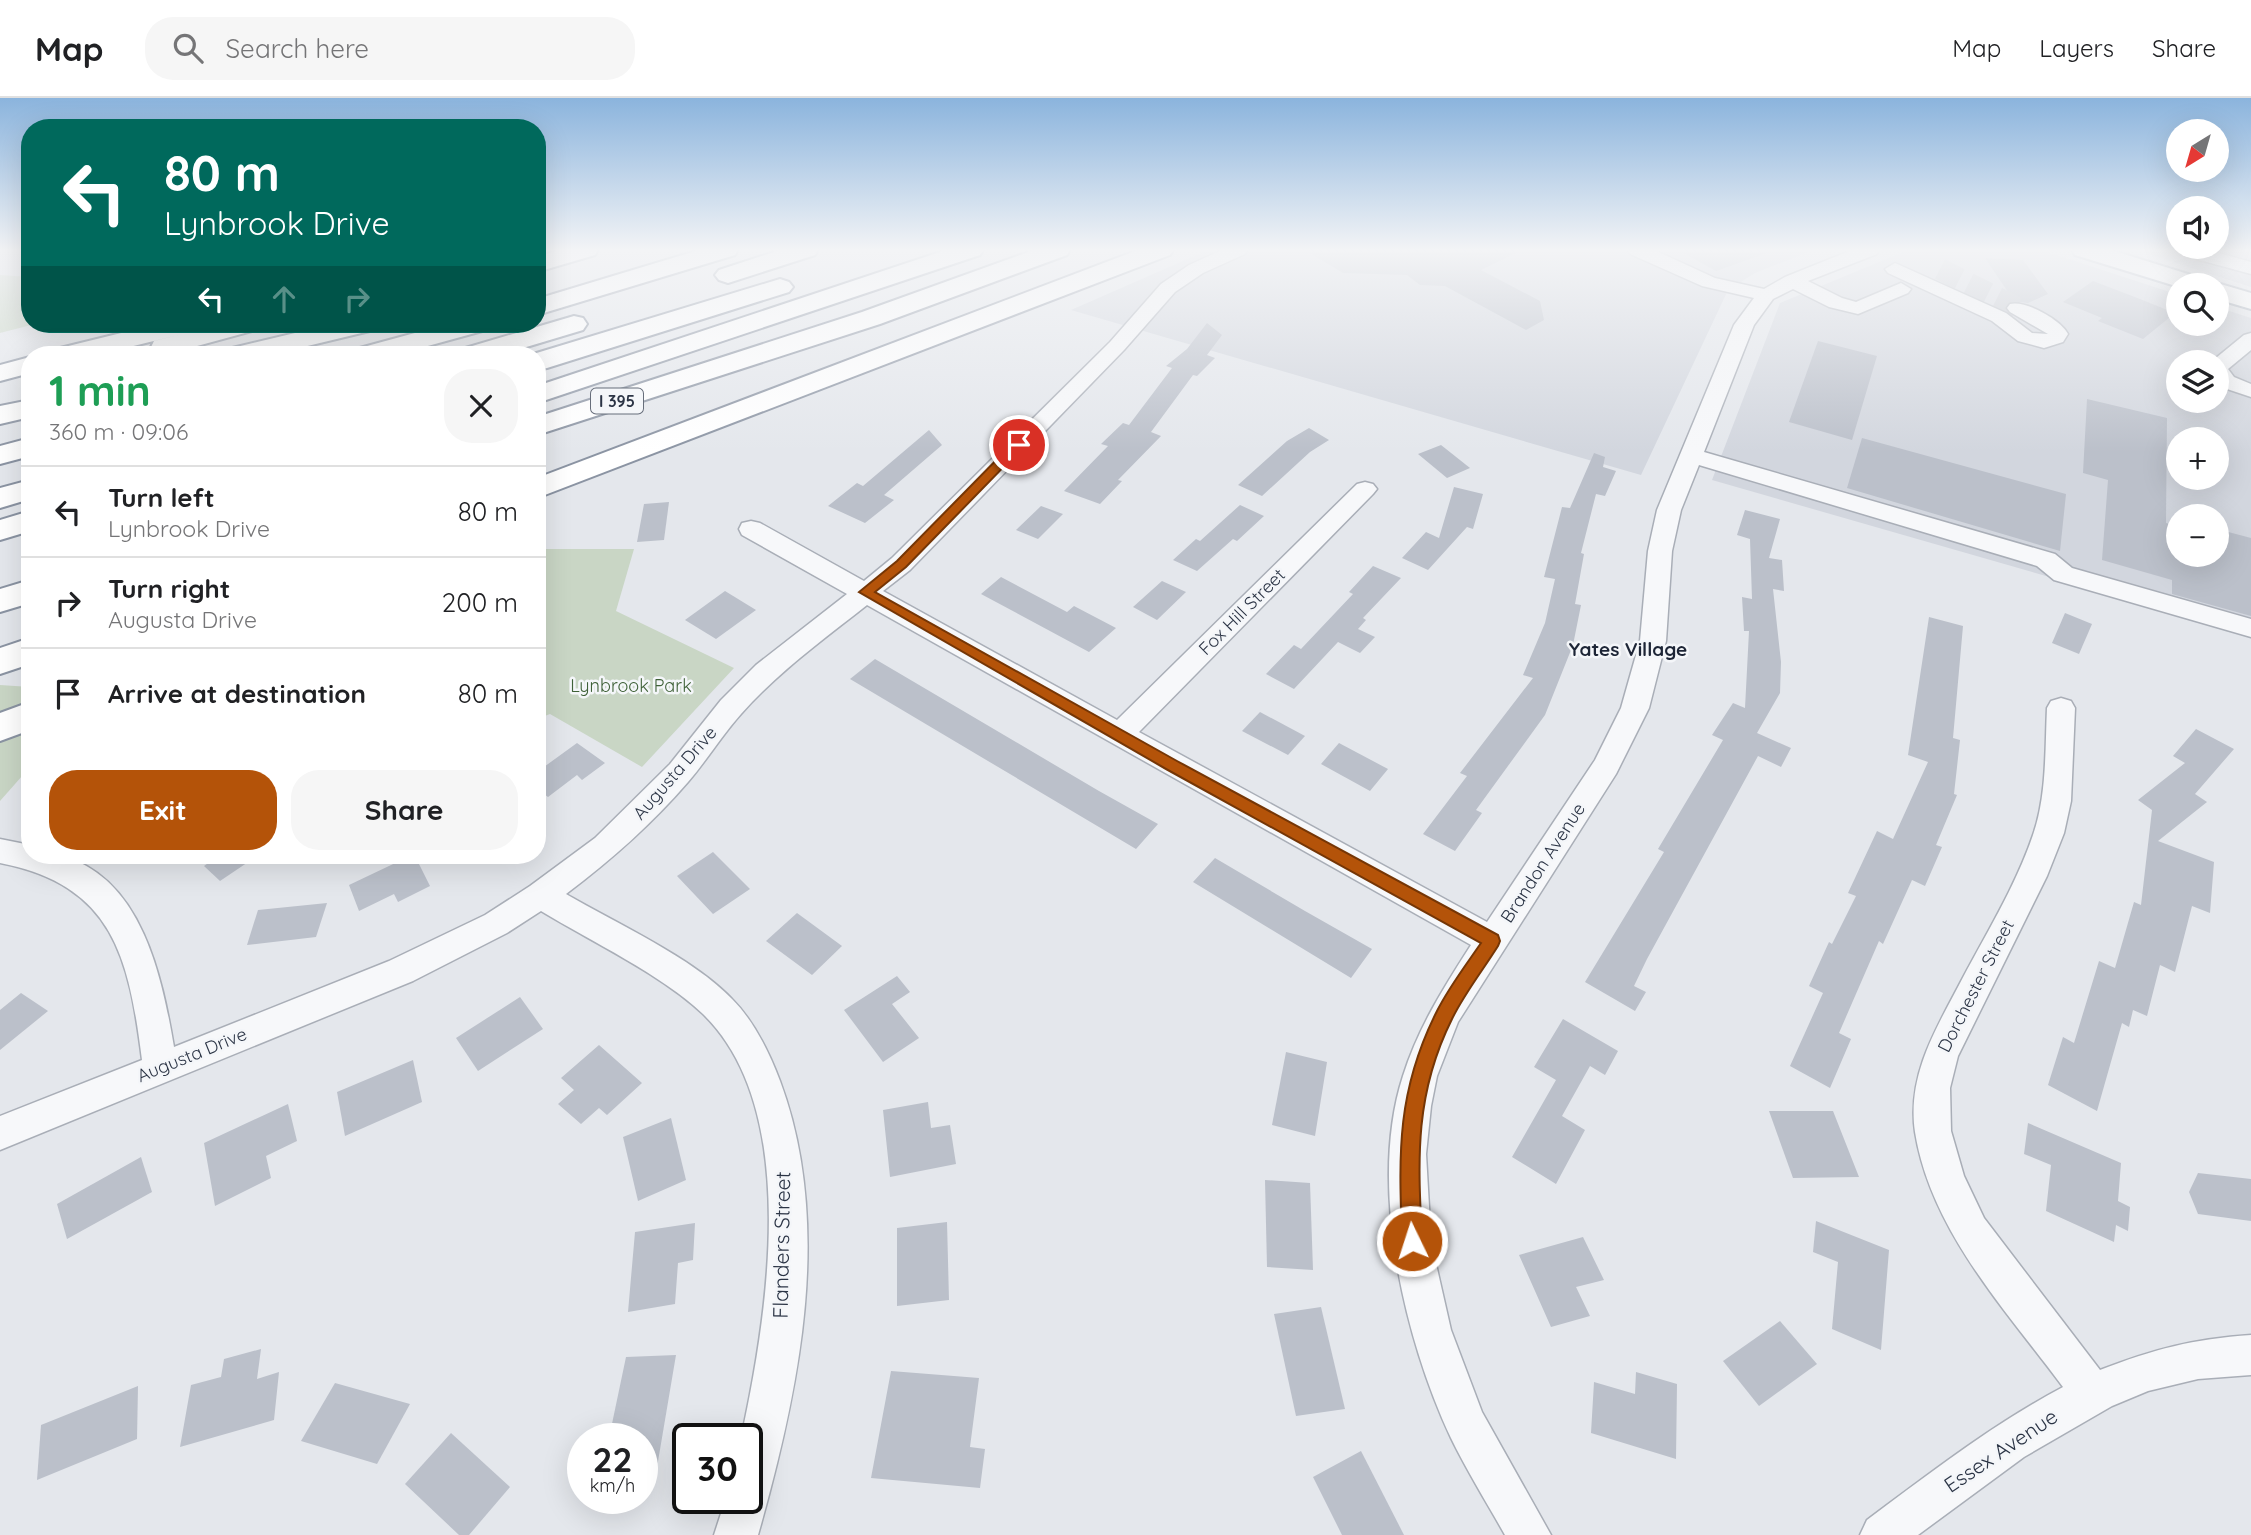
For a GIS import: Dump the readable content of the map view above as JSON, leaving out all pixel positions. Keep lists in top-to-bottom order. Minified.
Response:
{"streets":{"main road":["I 395"],"street":["Fox Hill Street","Augusta Drive","Brandon Avenue","Dorchester Street","Flanders Street","Essex Avenue"]},"crossings":[["Augusta Drive","Flanders Street"],["Dorchester Street","Essex Avenue"]],"districts":["Yates Village"],"parks":["Lynbrook Park"],"north":"bottom left","page":{"header":"Map","search":"Search here","nav":["Map","Layers","Share"],"map_buttons":["+","−"],"turn":["80 m","Lynbrook Drive"],"heading":["1 min","360 m · 09:06"],"list":[{"name":"Turn left","note":"Lynbrook Drive","value":"80 m"},{"name":"Turn right","note":"Augusta Drive","value":"200 m"},{"name":"Arrive at destination","value":"80 m"}],"buttons":["Exit","Share"],"speed":"22 km/h","limit":"30"}}
